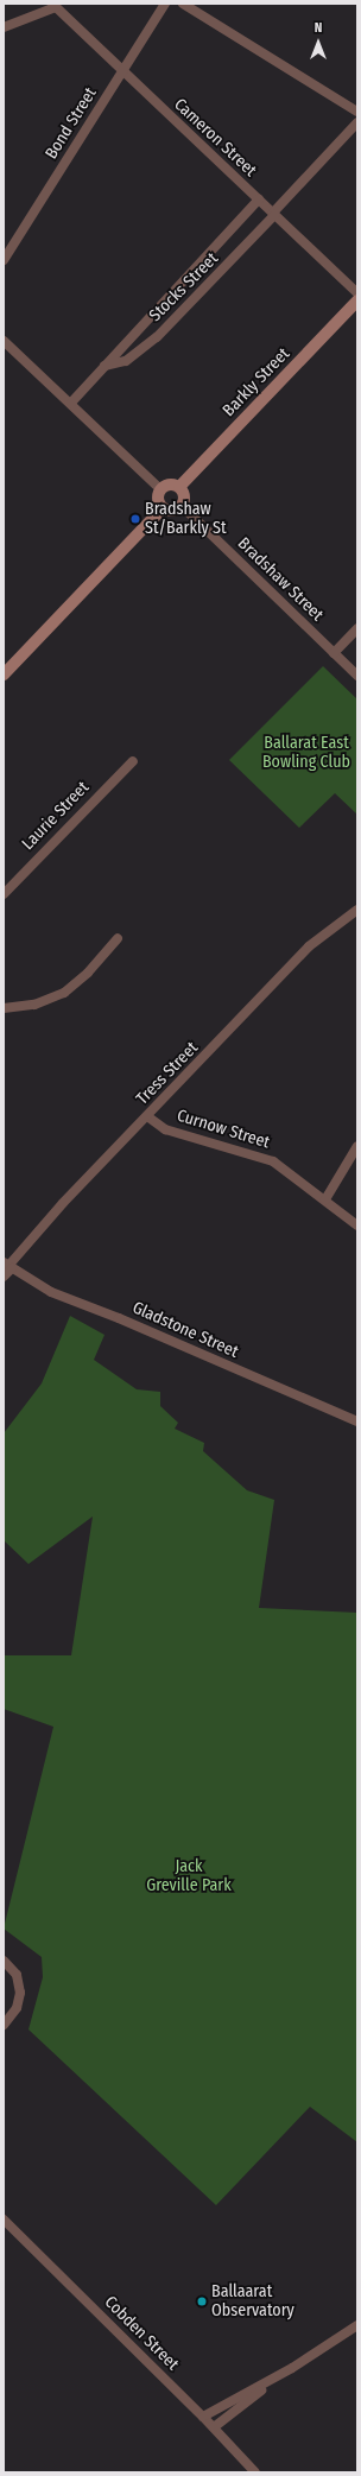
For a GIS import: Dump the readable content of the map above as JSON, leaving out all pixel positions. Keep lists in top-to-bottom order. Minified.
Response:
{"streets":{"main road":["Barkly Street"],"street":["Bond Street","Cameron Street","Stocks Street","Bradshaw Street","Laurie Street","Tress Street","Curnow Street","Gladstone Street","Cobden Street"]},"crossings":[["Bond Street","Cameron Street"],["Cameron Street","Stocks Street"],["Barkly Street","Bradshaw Street"],["Tress Street","Curnow Street"],["Tress Street","Gladstone Street"]],"parks":["Ballarat East Bowling Club","Jack Greville Park"],"places":["Bradshaw St/Barkly St","Ballaarat Observatory"],"north":"top"}
